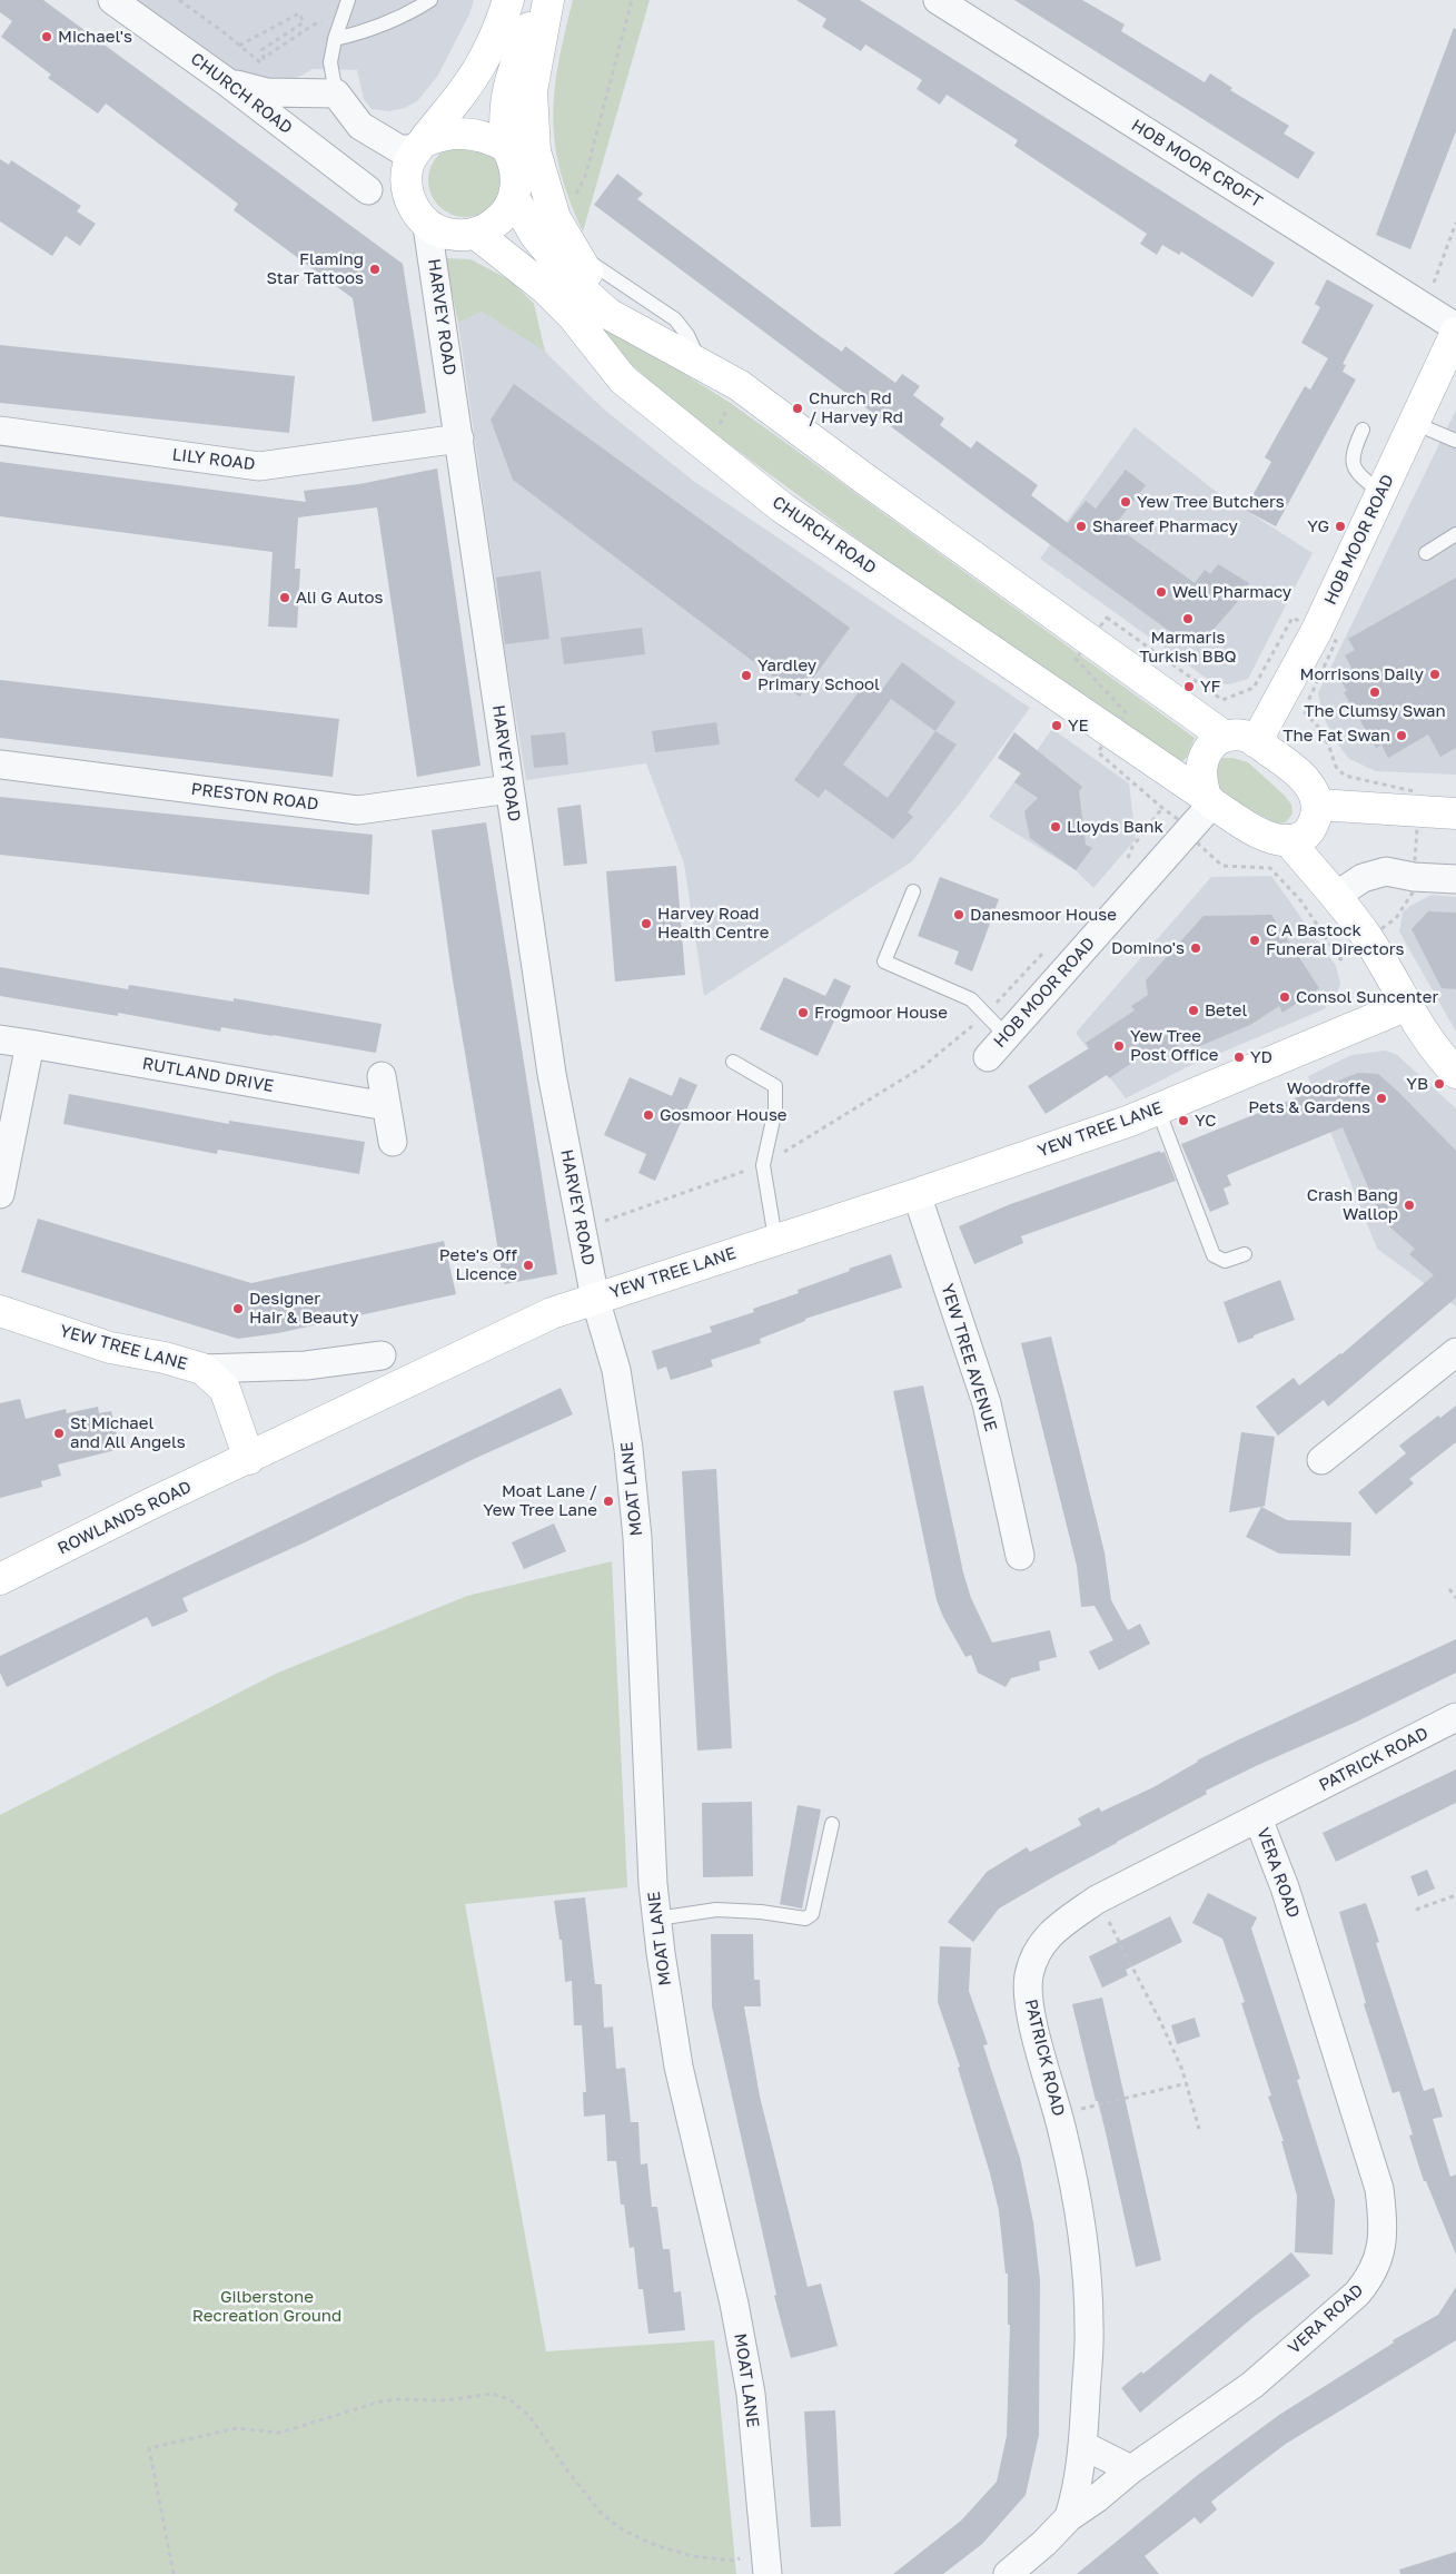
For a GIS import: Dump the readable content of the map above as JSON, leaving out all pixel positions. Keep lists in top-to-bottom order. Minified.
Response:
{"streets":{"main road":["CHURCH ROAD","HOB MOOR ROAD","YEW TREE LANE","ROWLANDS ROAD"],"street":["HOB MOOR CROFT","HARVEY ROAD","LILY ROAD","PRESTON ROAD","RUTLAND DRIVE","YEW TREE AVENUE","MOAT LANE","PATRICK ROAD","VERA ROAD"]},"crossings":[["CHURCH ROAD","HARVEY ROAD"],["CHURCH ROAD","HOB MOOR ROAD"],["HARVEY ROAD","LILY ROAD"],["HARVEY ROAD","PRESTON ROAD"],["HARVEY ROAD","YEW TREE LANE"],["HARVEY ROAD","MOAT LANE"],["YEW TREE LANE","YEW TREE AVENUE"],["YEW TREE LANE","MOAT LANE"],["YEW TREE LANE","ROWLANDS ROAD"],["PATRICK ROAD","VERA ROAD"]],"parks":["Gilberstone Recreation Ground"],"places":["Michael's","Flaming Star Tattoos","Church Rd / Harvey Rd","Yew Tree Butchers","Shareef Pharmacy","YG","Well Pharmacy","Ali G Autos","Marmaris Turkish BBQ","Morrisons Daily","Yardley Primary School","YF","The Clumsy Swan","YE","The Fat Swan","Lloyds Bank","Danesmoor House","Harvey Road Health Centre","C A Bastock Funeral Directors","Domino's","Consol Suncenter","Betel","Frogmoor House","Yew Tree Post Office","YD","YB","Woodroffe Pets & Gardens","Gosmoor House","YC","Crash Bang Wallop","Pete's Off Licence","Designer Hair & Beauty","St Michael and All Angels","Moat Lane / Yew Tree Lane"]}
